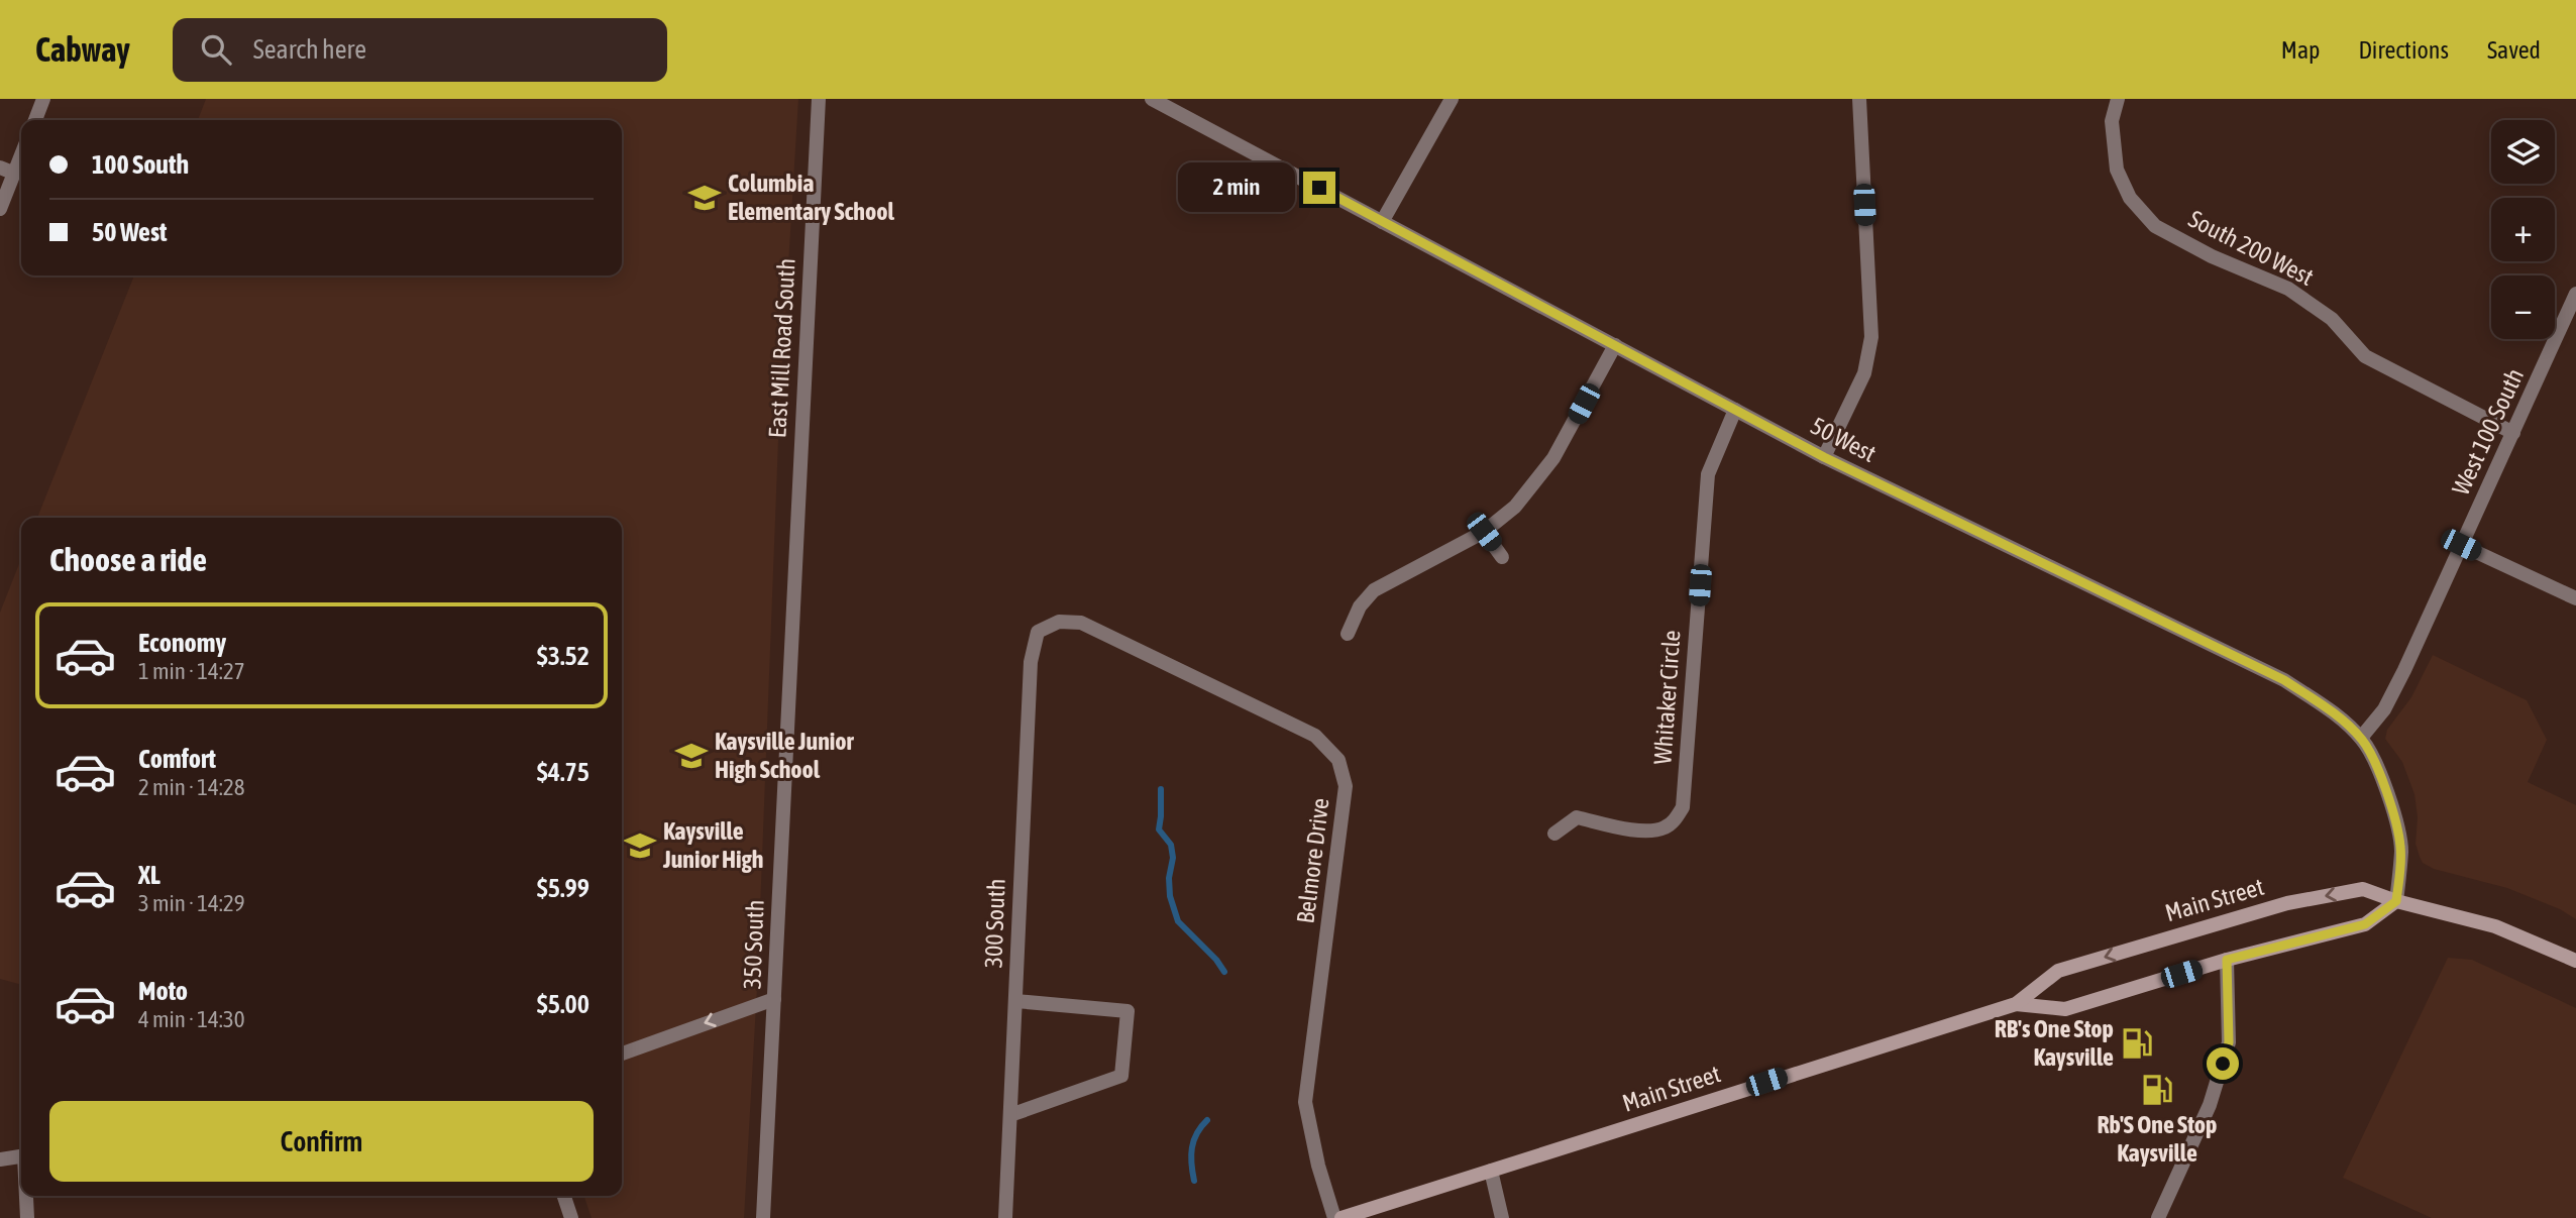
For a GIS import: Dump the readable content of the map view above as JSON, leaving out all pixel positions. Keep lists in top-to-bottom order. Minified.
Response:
{"streets":{"main road":["Main Street"],"street":["South 200 West","East Mill Road South","West 100 South","50 West","Whitaker Circle","Belmore Drive","300 South","350 South"]},"crossings":[["South 200 West","West 100 South"],["East Mill Road South","350 South"],["West 100 South","50 West"],["50 West","Whitaker Circle"],["50 West","Main Street"],["Belmore Drive","300 South"]],"places":{"school or university":["Columbia Elementary School","Kaysville Junior High School","Kaysville Junior High"],"fuel station":["RB's One Stop Kaysville","Rb'S One Stop Kaysville"]},"page":{"header":"Cabway","search":"Search here","nav":["Map","Directions","Saved"],"map_buttons":["+","−"],"banner":["100 South","50 West"],"bubble":"2 min","heading":"Choose a ride","list":[{"name":"Economy","note":"1 min · 14:27","value":"$3.52"},{"name":"Comfort","note":"2 min · 14:28","value":"$4.75"},{"name":"XL","note":"3 min · 14:29","value":"$5.99"},{"name":"Moto","note":"4 min · 14:30","value":"$5.00"}],"buttons":"Confirm"}}
